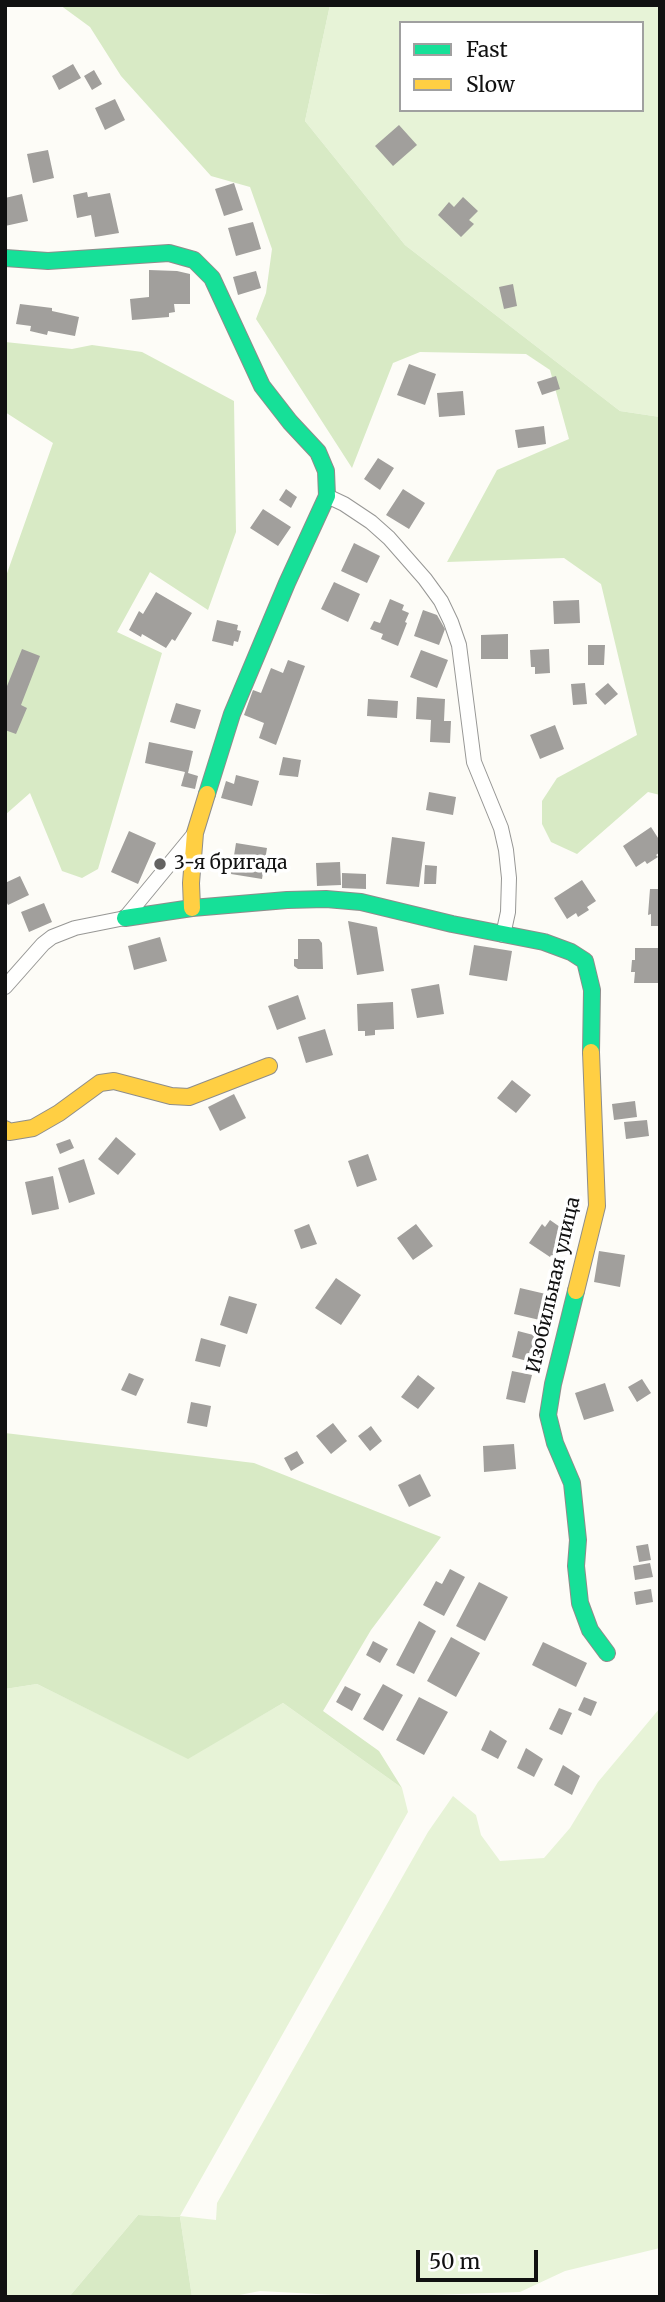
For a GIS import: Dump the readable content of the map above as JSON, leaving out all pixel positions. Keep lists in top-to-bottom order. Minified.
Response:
{"streets":{"street":["Изобильная улица"]},"places":["3-я бригада"],"legend":["Fast","Slow"],"scale_bar":"50 m"}
